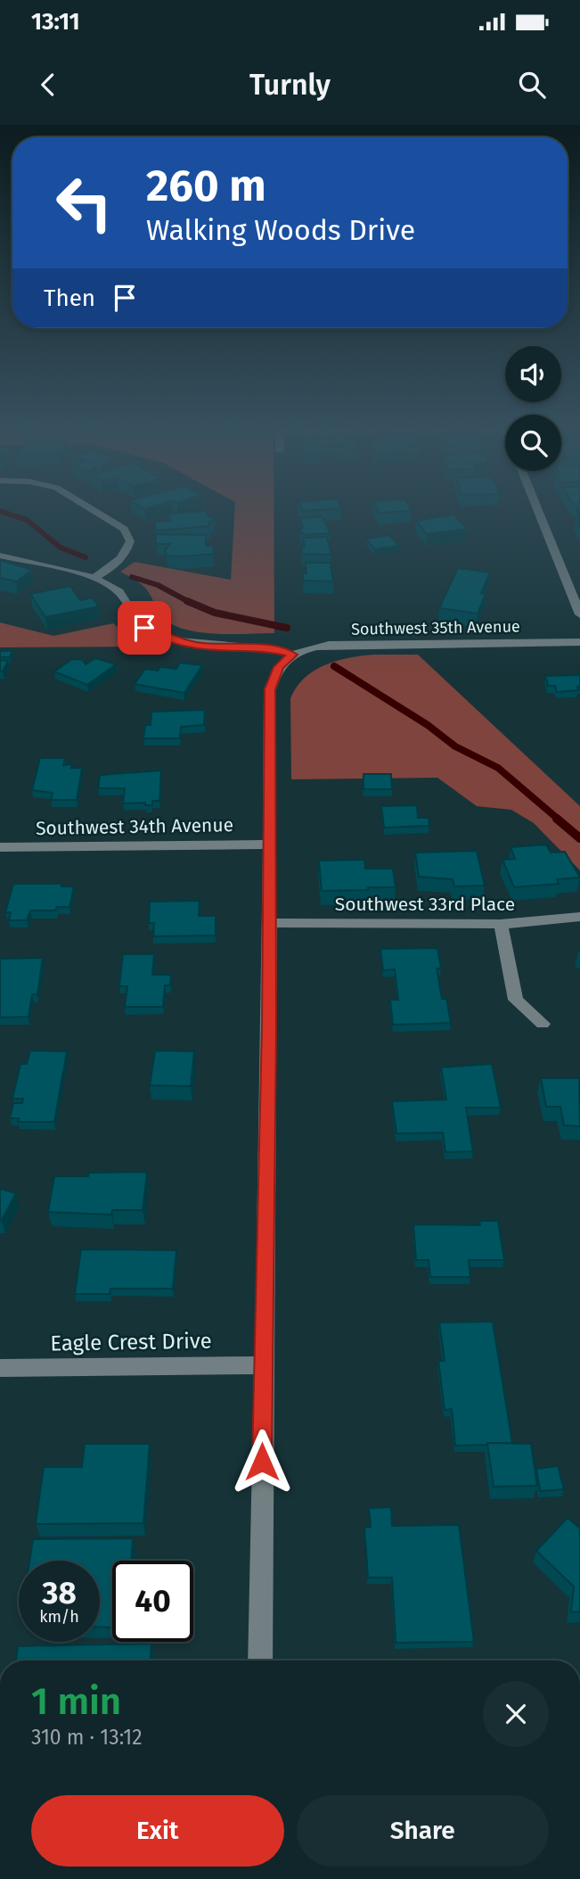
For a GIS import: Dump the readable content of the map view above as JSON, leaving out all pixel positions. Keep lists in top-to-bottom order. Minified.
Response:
{"streets":{"street":["Southwest 35th Avenue","Southwest 34th Avenue","Southwest 33rd Place","Eagle Crest Drive"]},"page":{"status":"13:11","header":"Turnly","turn":["260 m","Walking Woods Drive"],"then":"Then","speed":"38 km/h","limit":"40","heading":["1 min","310 m · 13:12"],"buttons":["Exit","Share"]}}
